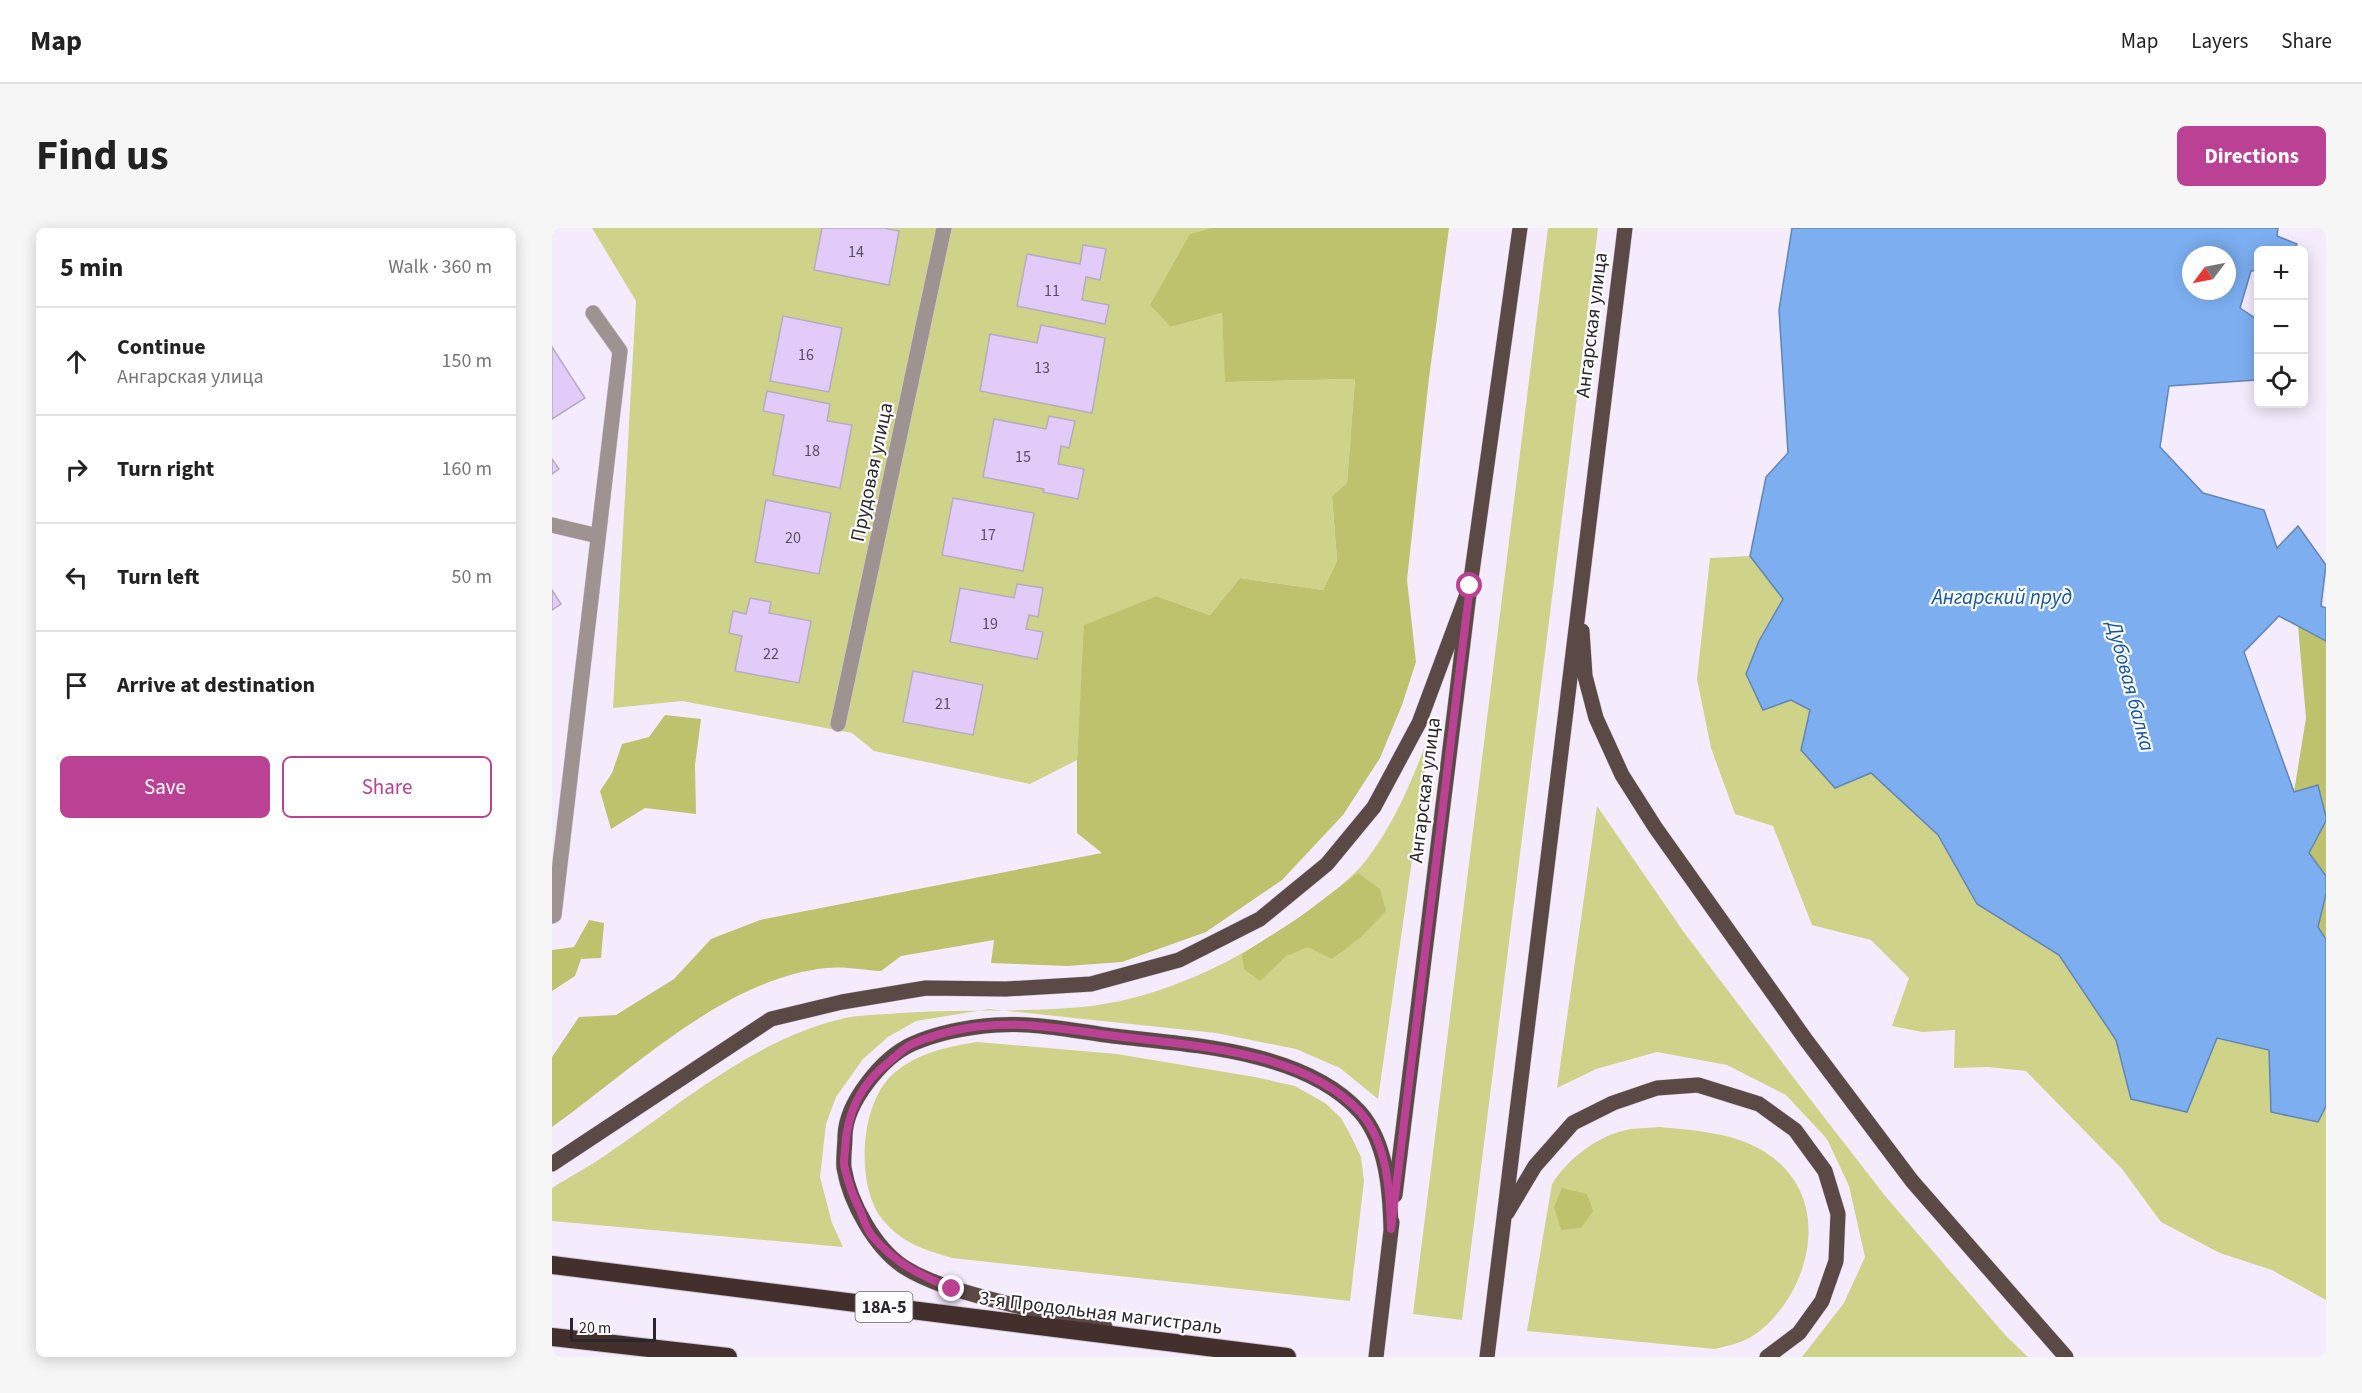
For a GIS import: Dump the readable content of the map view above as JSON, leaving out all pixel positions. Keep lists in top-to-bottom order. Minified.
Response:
{"streets":{"highway":["18А-5","3-я Продольная магистраль"],"main road":["Ангарская улица"],"street":["Прудовая улица"]},"water":["Ангарский пруд","Дубовая балка"],"house_numbers":["14","11","16","13","18","15","17","20","19","22","21"],"scale_bar":"20 m","north":"bottom left","page":{"header":"Map","nav":["Map","Layers","Share"],"title":"Find us","buttons":["Directions",["Save","Share"]],"heading":["5 min","Walk · 360 m"],"map_buttons":["+","−"],"list":[["Continue","Ангарская улица","150 m"],["Turn right","160 m"],["Turn left","50 m"],"Arrive at destination"],"scale":"20 m"}}
